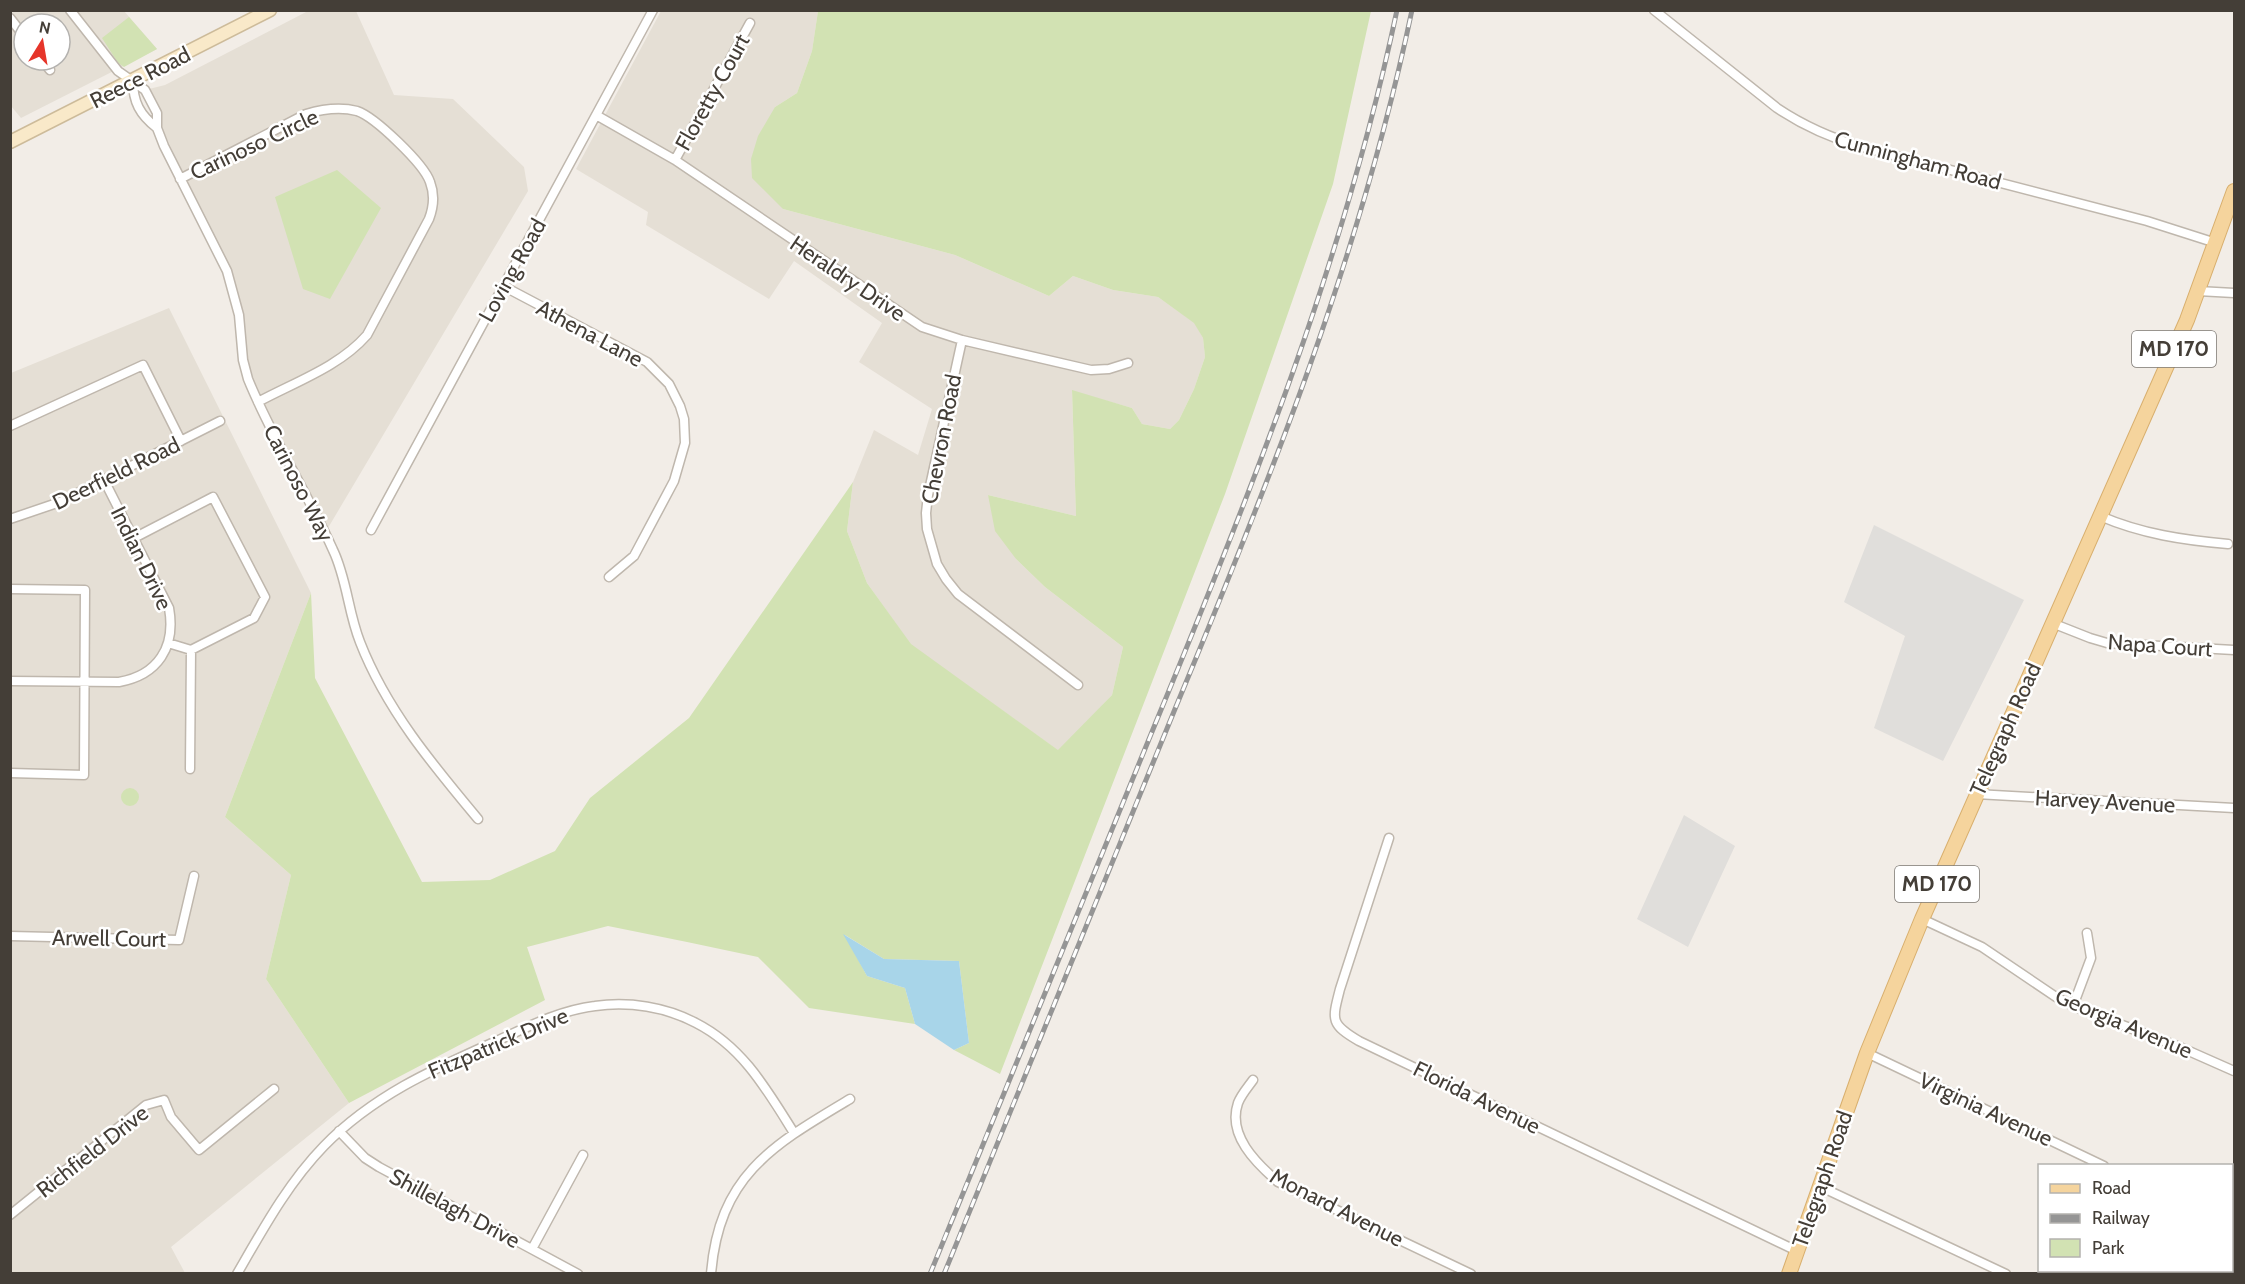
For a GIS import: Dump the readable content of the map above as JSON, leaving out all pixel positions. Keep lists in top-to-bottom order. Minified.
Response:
{"streets":{"main road":["Reece Road","MD 170","Telegraph Road"],"street":["Floretty Court","Carinoso Circle","Cunningham Road","Loving Road","Heraldry Drive","Athena Lane","Chevron Road","Deerfield Road","Carinoso Way","Indian Drive","Napa Court","Harvey Avenue","Arwell Court","Georgia Avenue","Fitzpatrick Drive","Florida Avenue","Virginia Avenue","Richfield Drive","Monard Avenue","Shillelagh Drive"]},"crossings":[["Reece Road","Carinoso Way"],["Floretty Court","Heraldry Drive"],["Carinoso Circle","Carinoso Way"],["Cunningham Road","Telegraph Road"],["Loving Road","Heraldry Drive"],["Loving Road","Athena Lane"],["Heraldry Drive","Chevron Road"],["Deerfield Road","Indian Drive"],["Napa Court","Telegraph Road"],["Telegraph Road","Harvey Avenue"],["Telegraph Road","Georgia Avenue"],["Telegraph Road","Florida Avenue"],["Telegraph Road","Virginia Avenue"],["Fitzpatrick Drive","Shillelagh Drive"]],"legend":["Road","Railway","Park"],"north":"top"}
